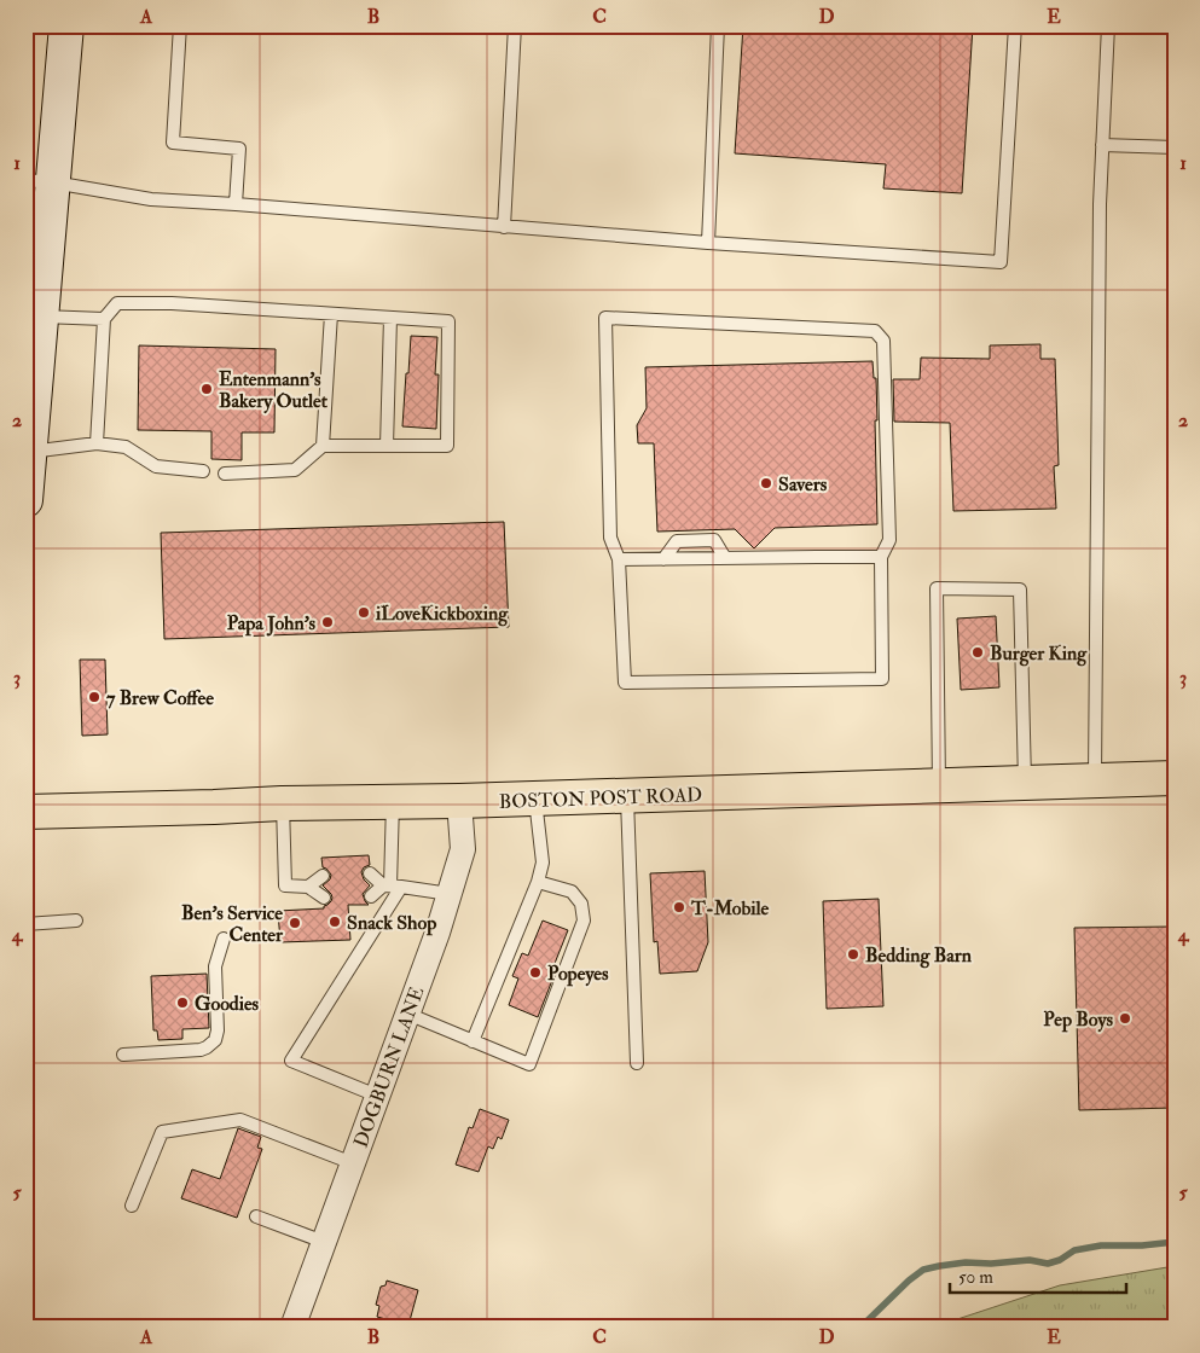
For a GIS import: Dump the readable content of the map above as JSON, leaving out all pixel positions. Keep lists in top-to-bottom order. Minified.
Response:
{"streets":{"main road":["BOSTON POST ROAD"],"street":["DOGBURN LANE"]},"crossings":[["BOSTON POST ROAD","DOGBURN LANE"]],"places":["Entenmann's Bakery Outlet","Savers","iLoveKickboxing","Papa John's","Burger King","7 Brew Coffee","T-Mobile","Snack Shop","Ben's Service Center","Bedding Barn","Popeyes","Goodies","Pep Boys"],"scale_bar":"50 m","grid":{"columns":["A","B","C","D","E"],"rows":["1","2","3","4","5"]}}
